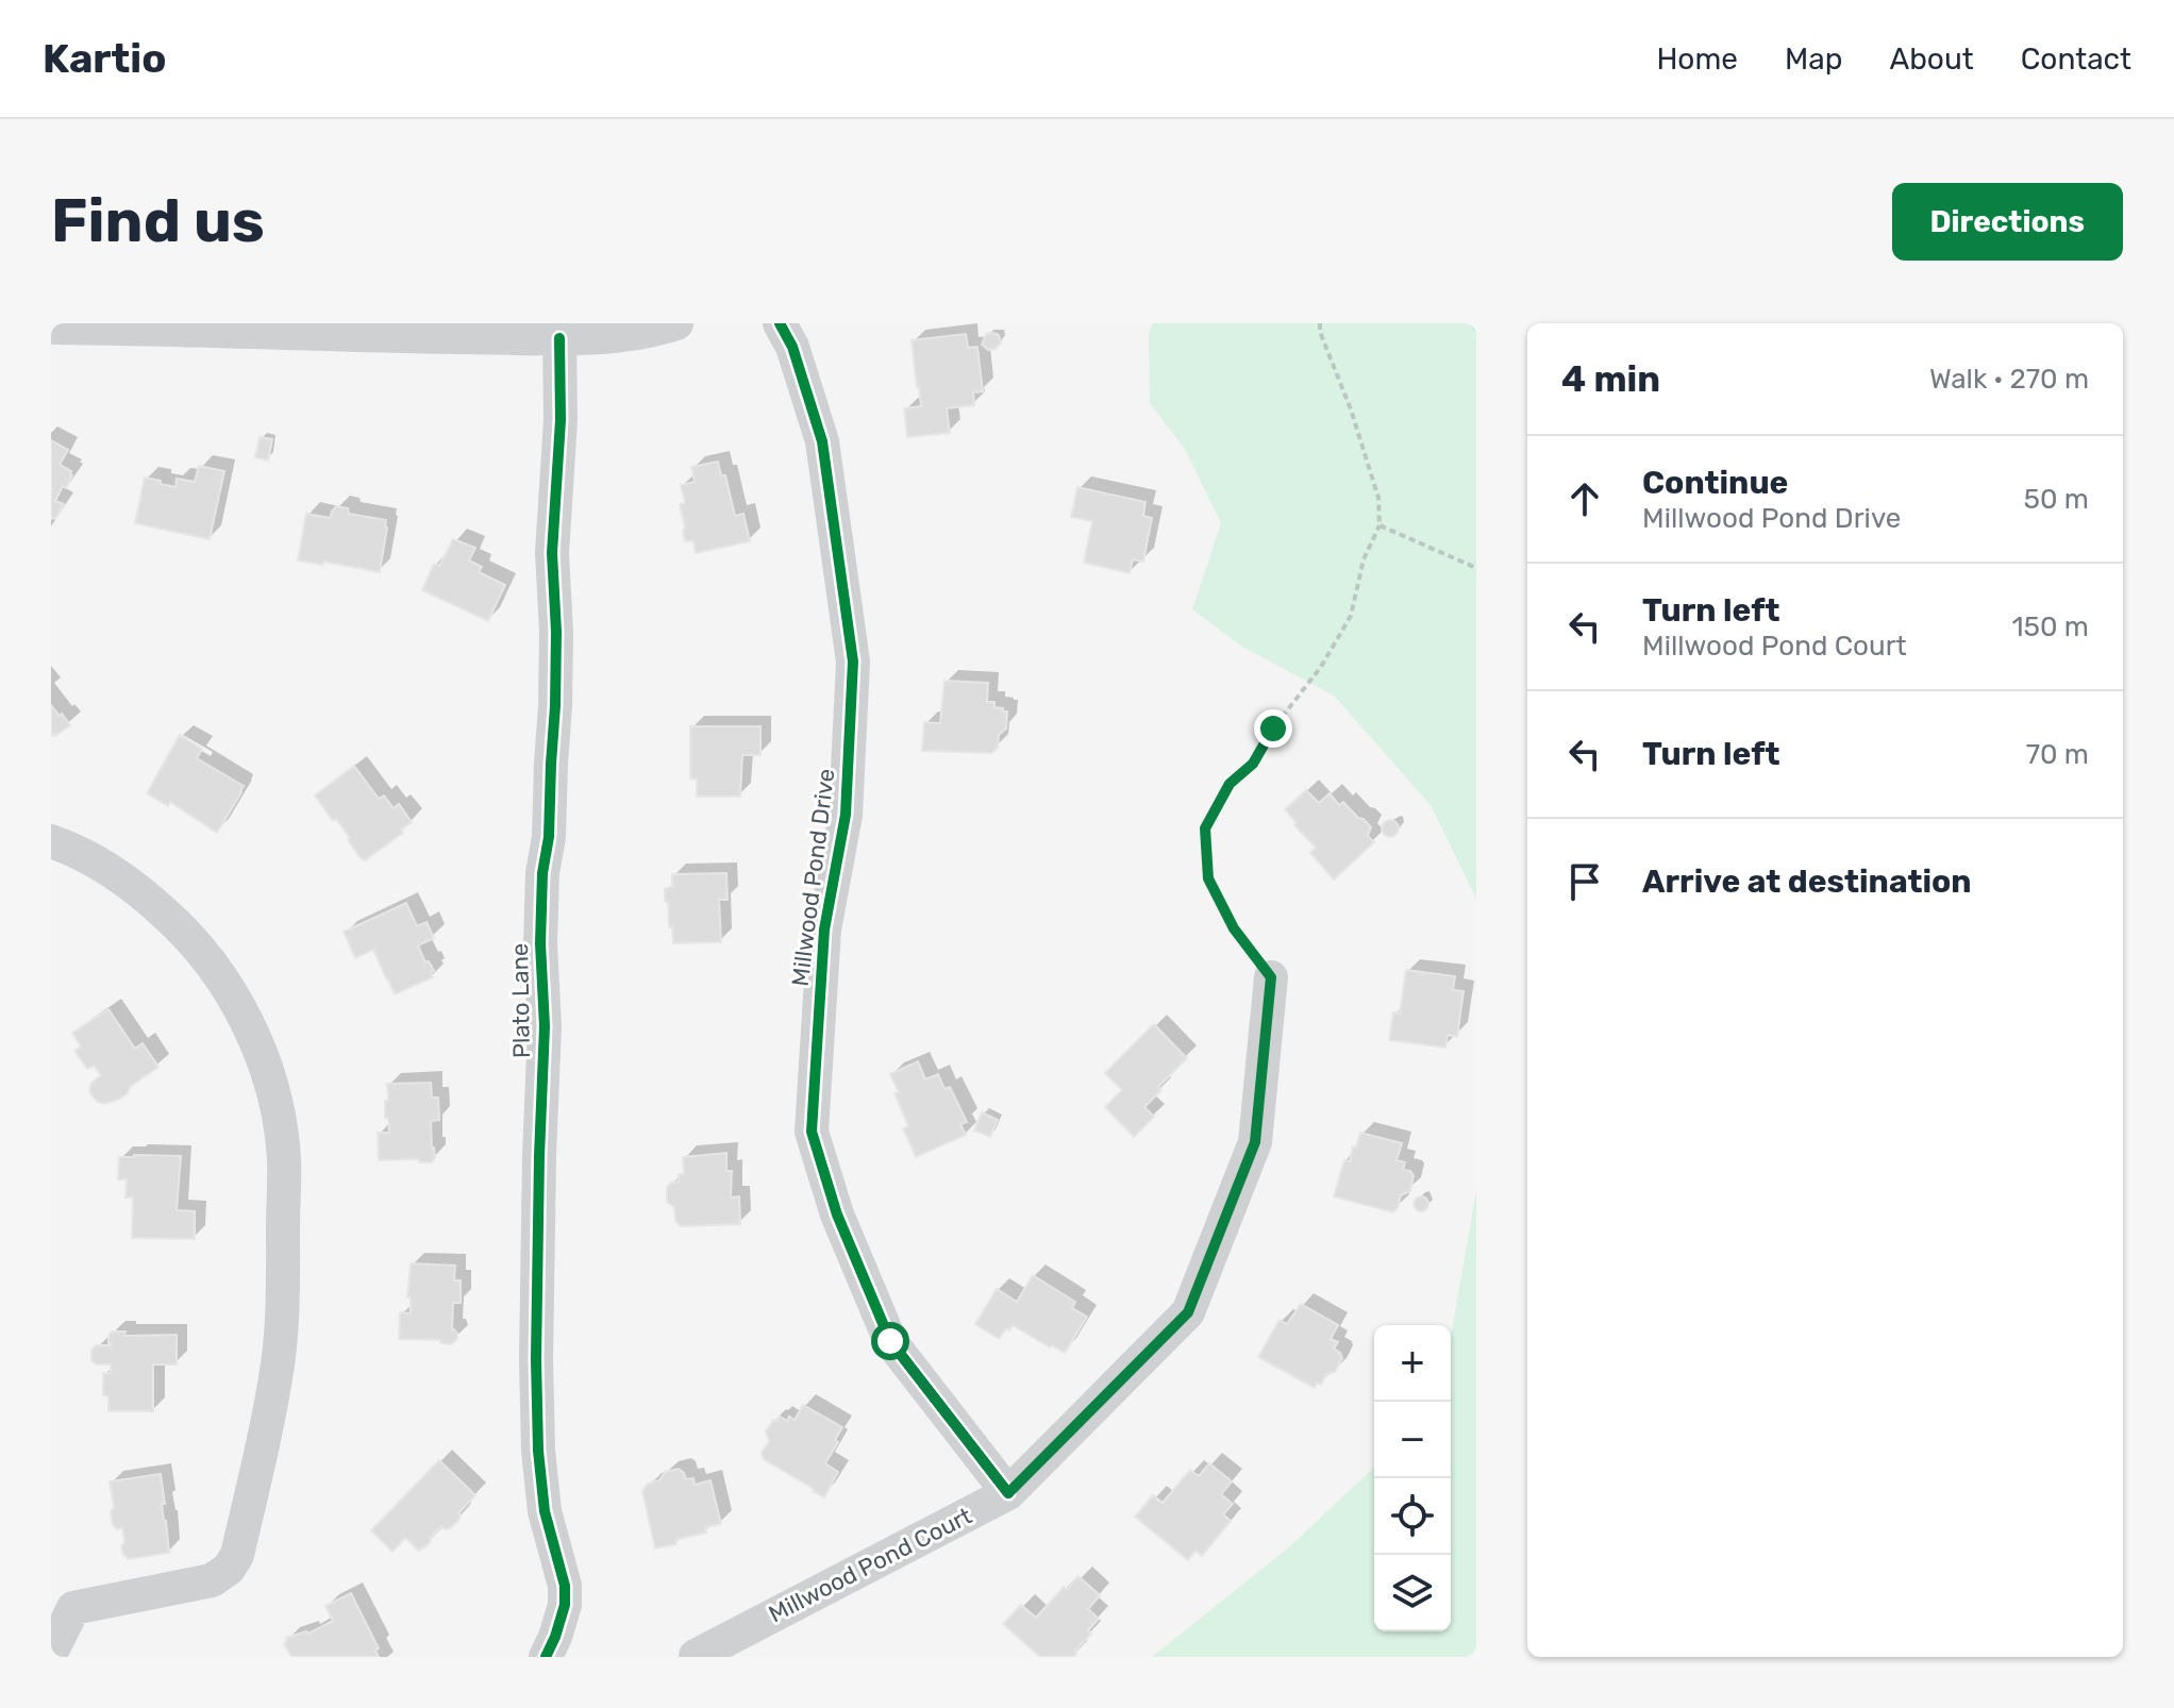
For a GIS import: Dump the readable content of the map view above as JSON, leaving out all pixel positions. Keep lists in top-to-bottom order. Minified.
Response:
{"streets":{"street":["Millwood Pond Drive","Plato Lane","Millwood Pond Court"]},"crossings":[["Millwood Pond Drive","Millwood Pond Court"]],"page":{"header":"Kartio","nav":["Home","Map","About","Contact"],"buttons":"Directions","title":"Find us","heading":["4 min","Walk · 270 m"],"list":[["Continue","Millwood Pond Drive","50 m"],["Turn left","Millwood Pond Court","150 m"],["Turn left","70 m"],"Arrive at destination"],"map_buttons":["+","−"]}}
